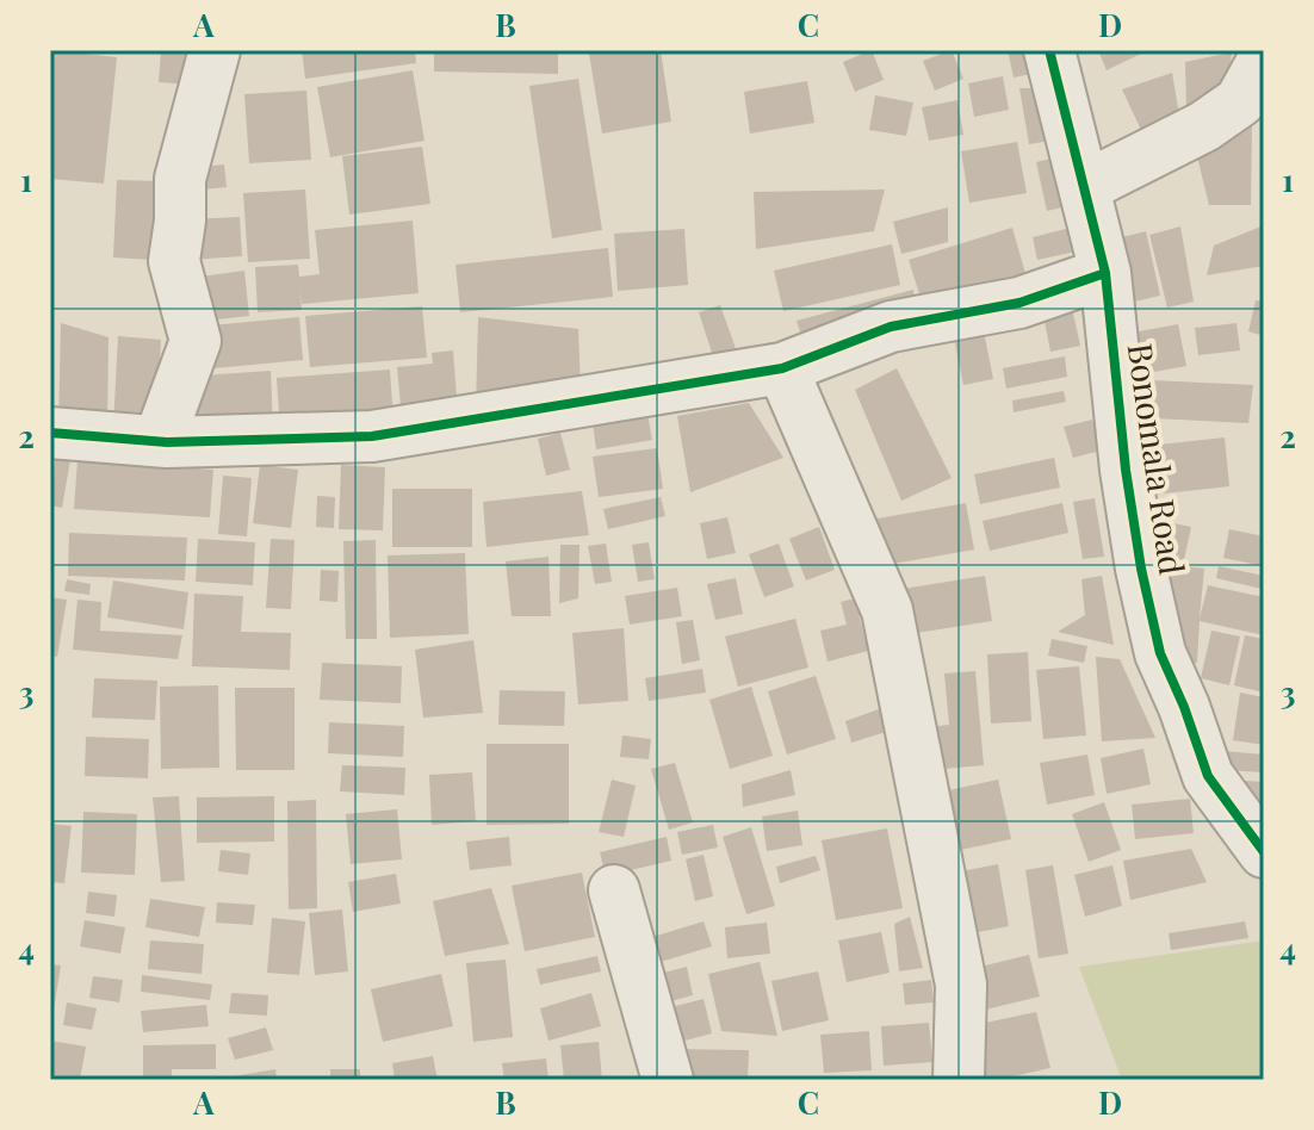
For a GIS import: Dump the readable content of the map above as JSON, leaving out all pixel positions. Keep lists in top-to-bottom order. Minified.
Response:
{"streets":{"street":["Bonomala Road"]},"grid":{"columns":["A","B","C","D"],"rows":["1","2","3","4"]}}
